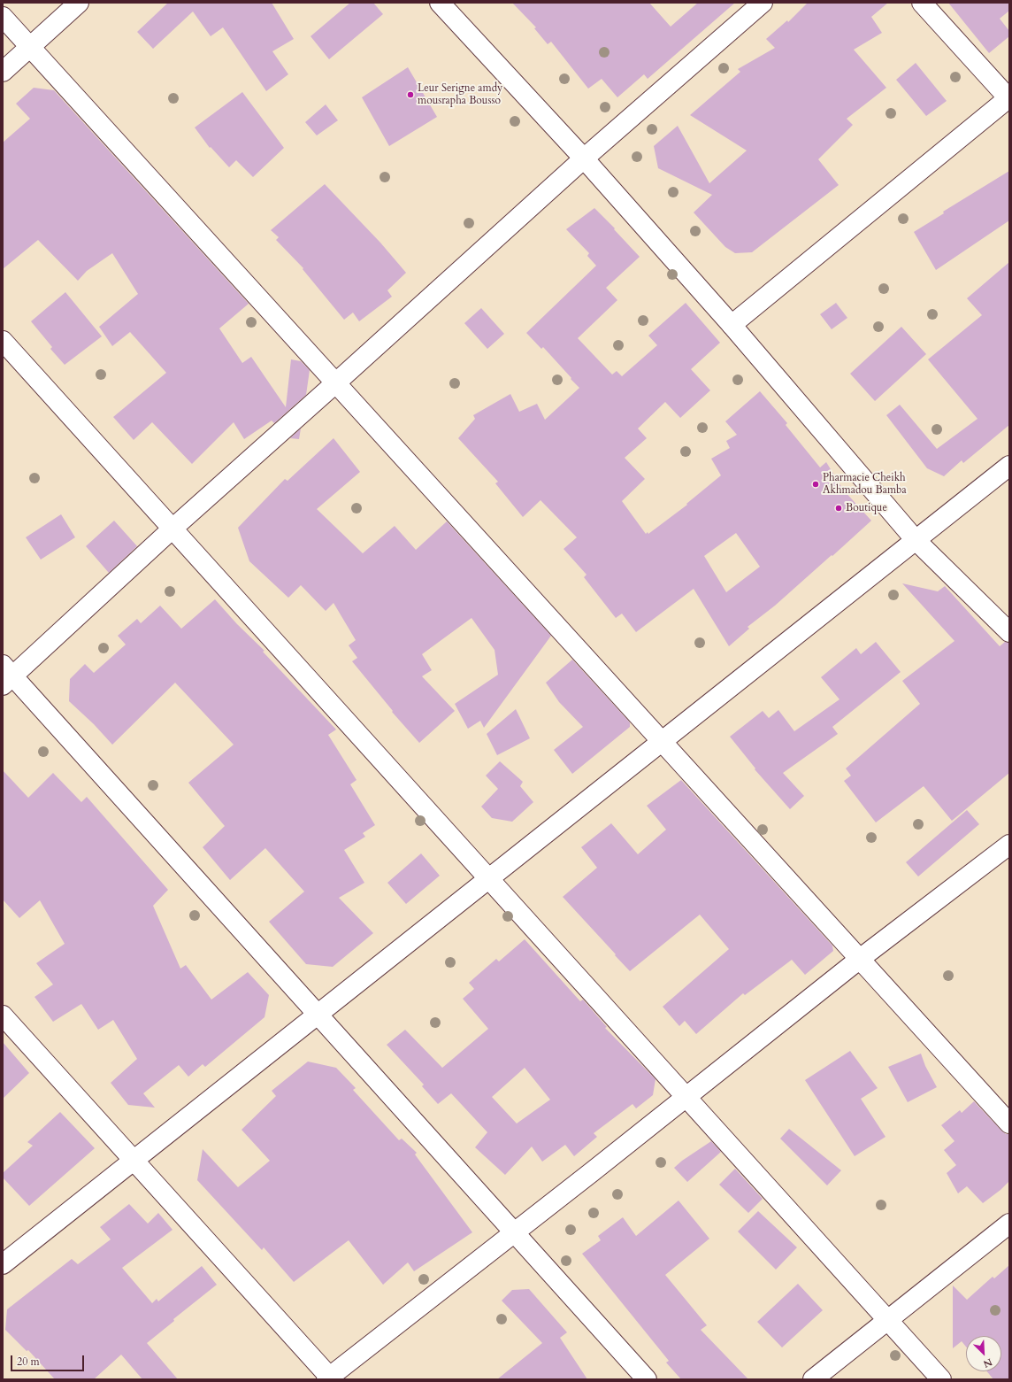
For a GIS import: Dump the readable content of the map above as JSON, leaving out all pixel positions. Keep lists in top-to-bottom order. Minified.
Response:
{"places":["Leur Serigne amdy mousrapha Bousso","Pharmacie Cheikh Akhmadou Bamba","Boutique"],"scale_bar":"20 m","north":"bottom right"}
